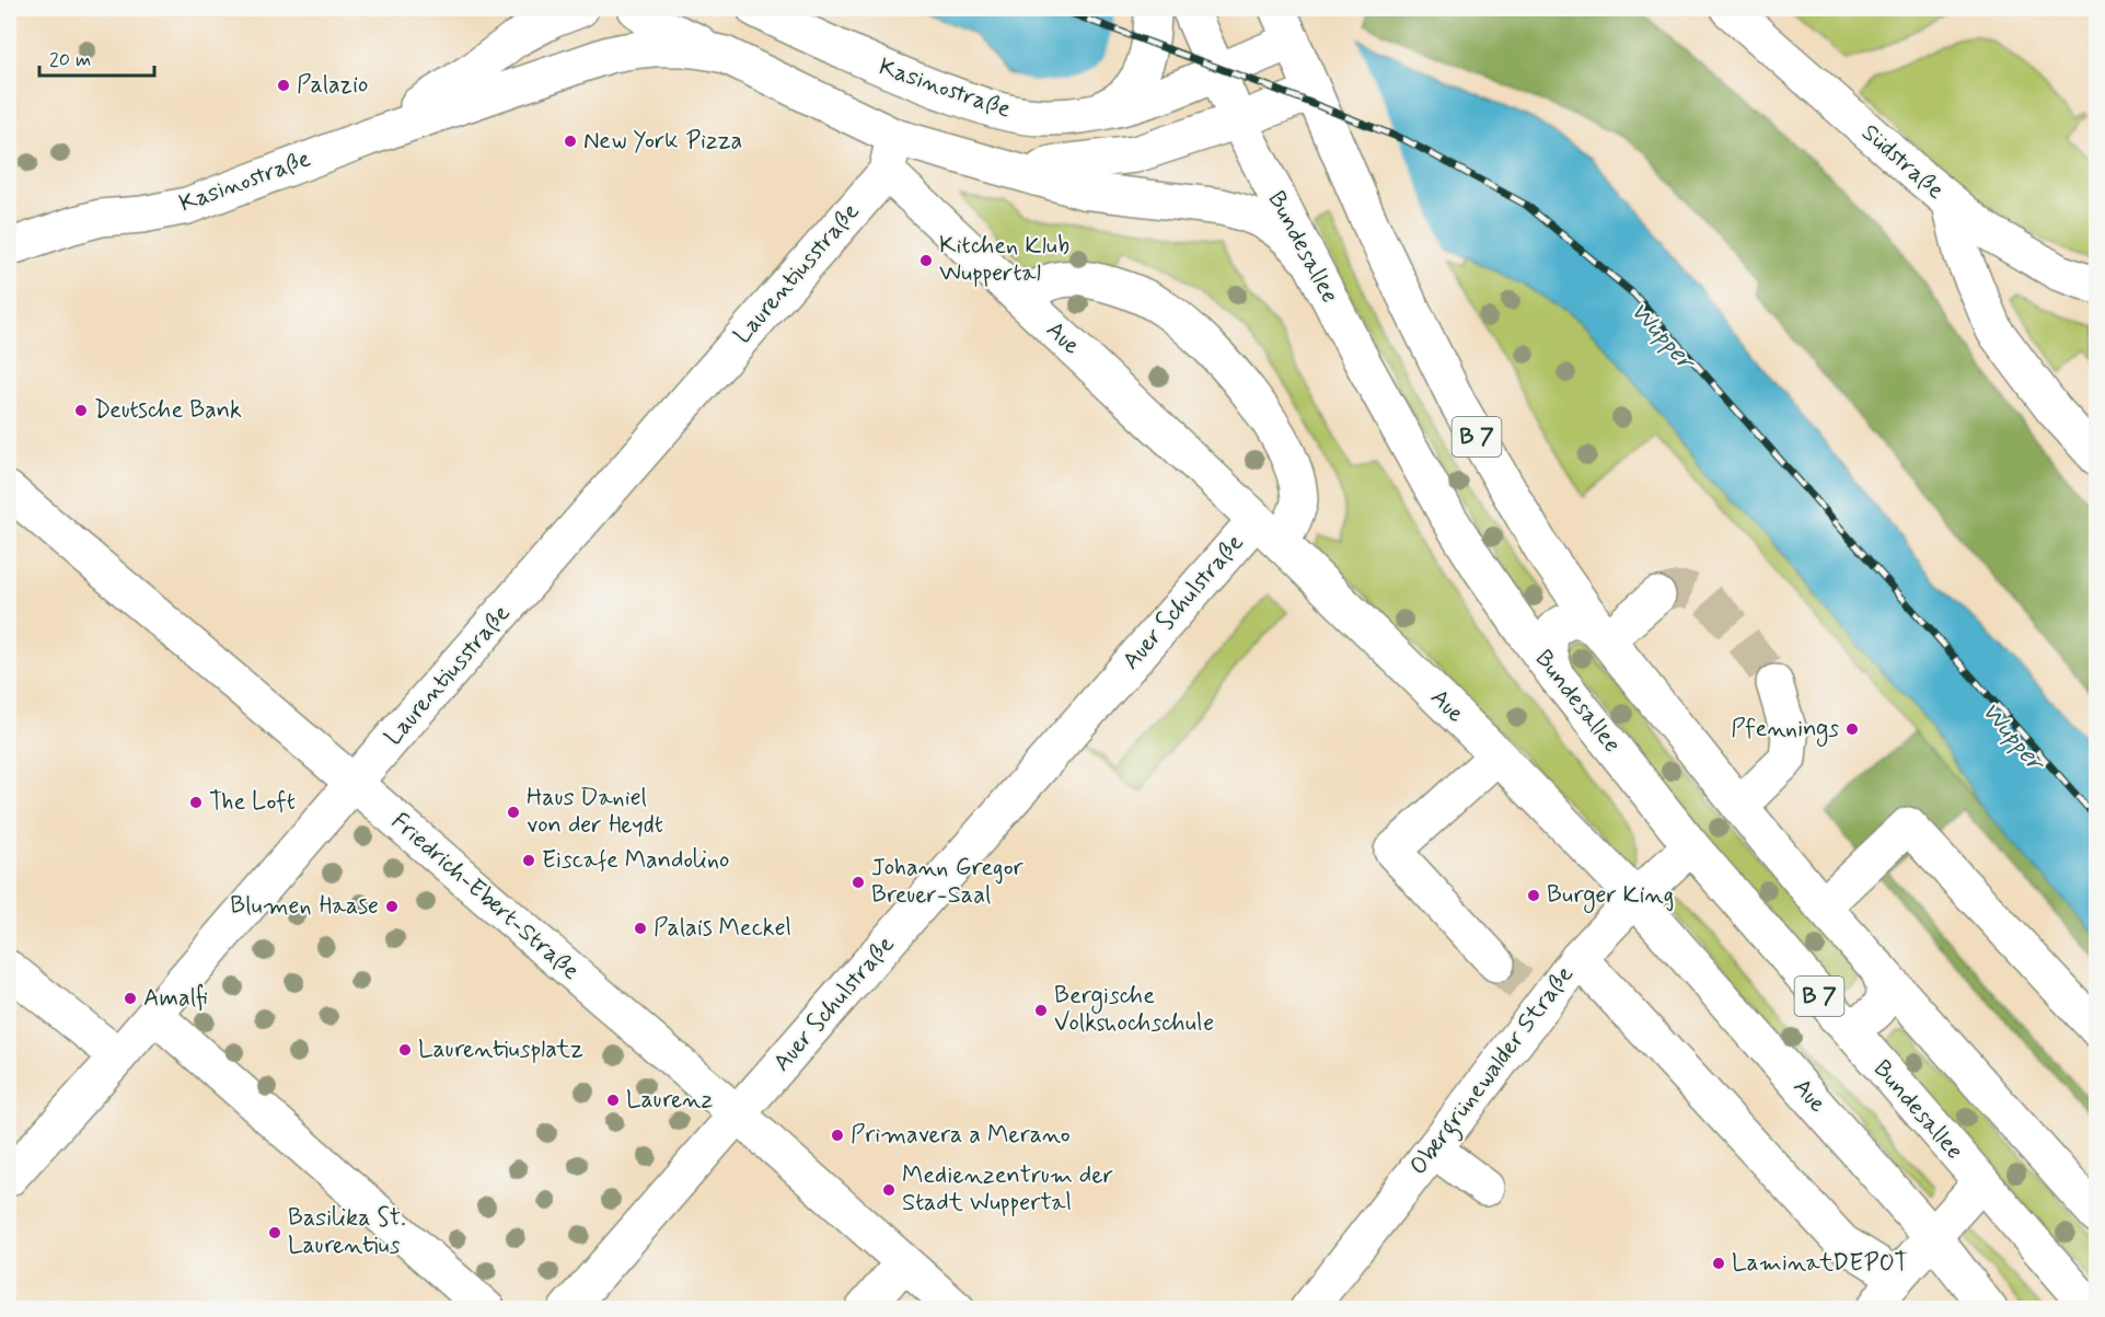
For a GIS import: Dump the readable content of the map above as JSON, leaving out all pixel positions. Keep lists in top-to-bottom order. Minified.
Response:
{"streets":{"street":["Kasinostraße","Südstraße","Bundesallee","Laurentiusstraße","Aue","B 7","Auer Schulstraße","Friedrich-Ebert-Straße","Obergrünewalder Straße"]},"crossings":[["Kasinostraße","Bundesallee"],["Kasinostraße","B 7"],["Bundesallee","Obergrünewalder Straße"],["Laurentiusstraße","Aue"],["Laurentiusstraße","Friedrich-Ebert-Straße"],["Aue","Auer Schulstraße"],["Aue","Obergrünewalder Straße"],["Auer Schulstraße","Friedrich-Ebert-Straße"]],"water":["Wupper"],"places":["Palazio","New York Pizza","Kitchen Klub Wuppertal","Deutsche Bank","Pfennings","The Loft","Haus Daniel von der Heydt","Eiscafe Mandolino","Johann Gregor Breuer-Saal","Burger King","Blumen Haase","Palais Meckel","Amalfi","Bergische Volkshochschule","Laurentiusplatz","Laurenz","Primavera a Merano","Medienzentrum der Stadt Wuppertal","Basilika St. Laurentius","LaminatDEPOT"],"scale_bar":"20 m"}
